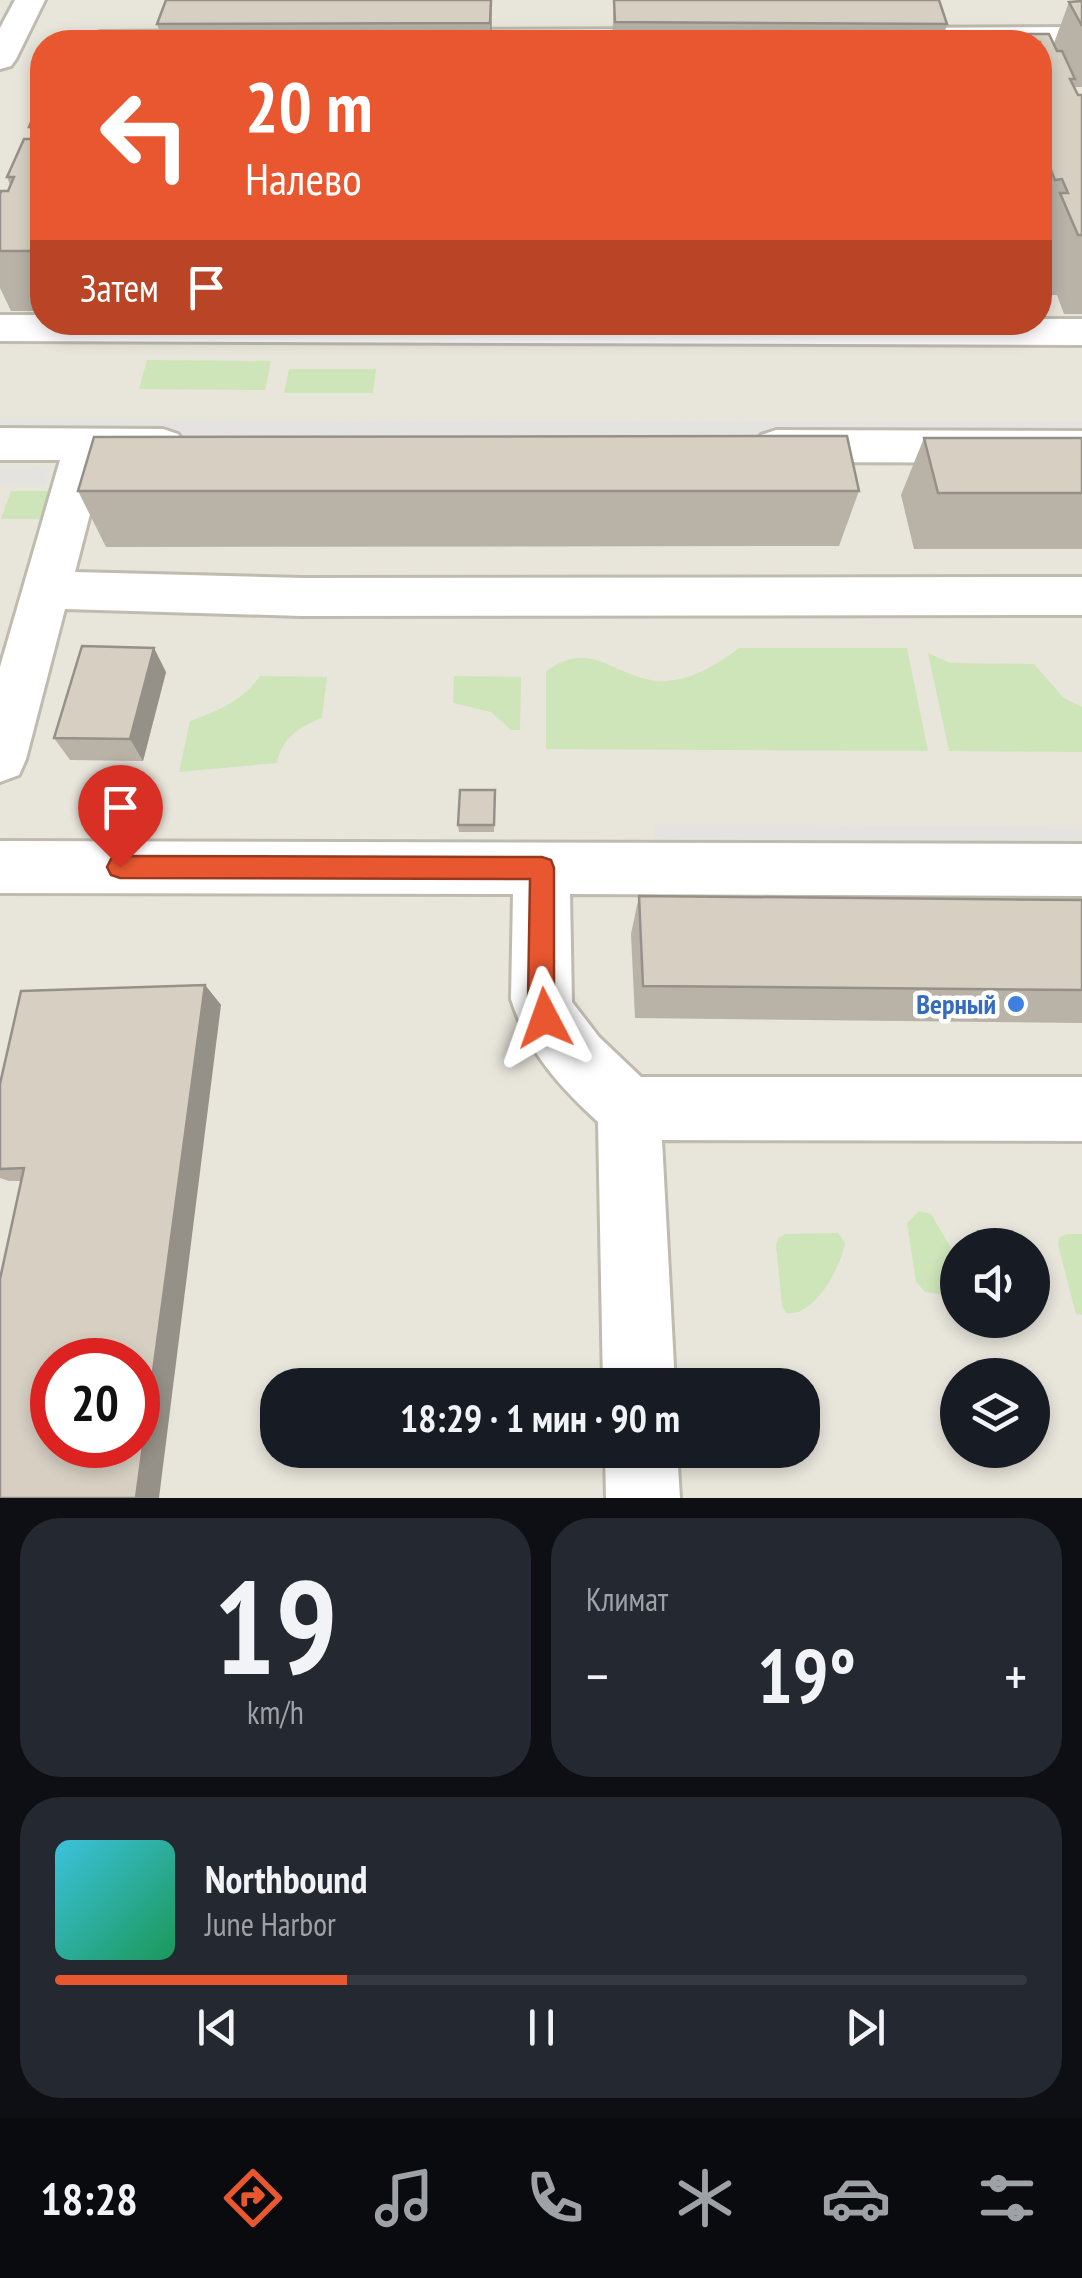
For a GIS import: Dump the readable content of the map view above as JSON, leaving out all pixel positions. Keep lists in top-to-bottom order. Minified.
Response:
{"places":["Верный"],"page":{"turn":["20 m","Налево"],"then":"Затем","limit":"20","trip":"18:29 · 1 мин · 90 m","tile":[["19","km/h"],"Климат"],"heat":["−","19°","+"],"song":["Northbound","June Harbor"],"tabs":"18:28"}}
